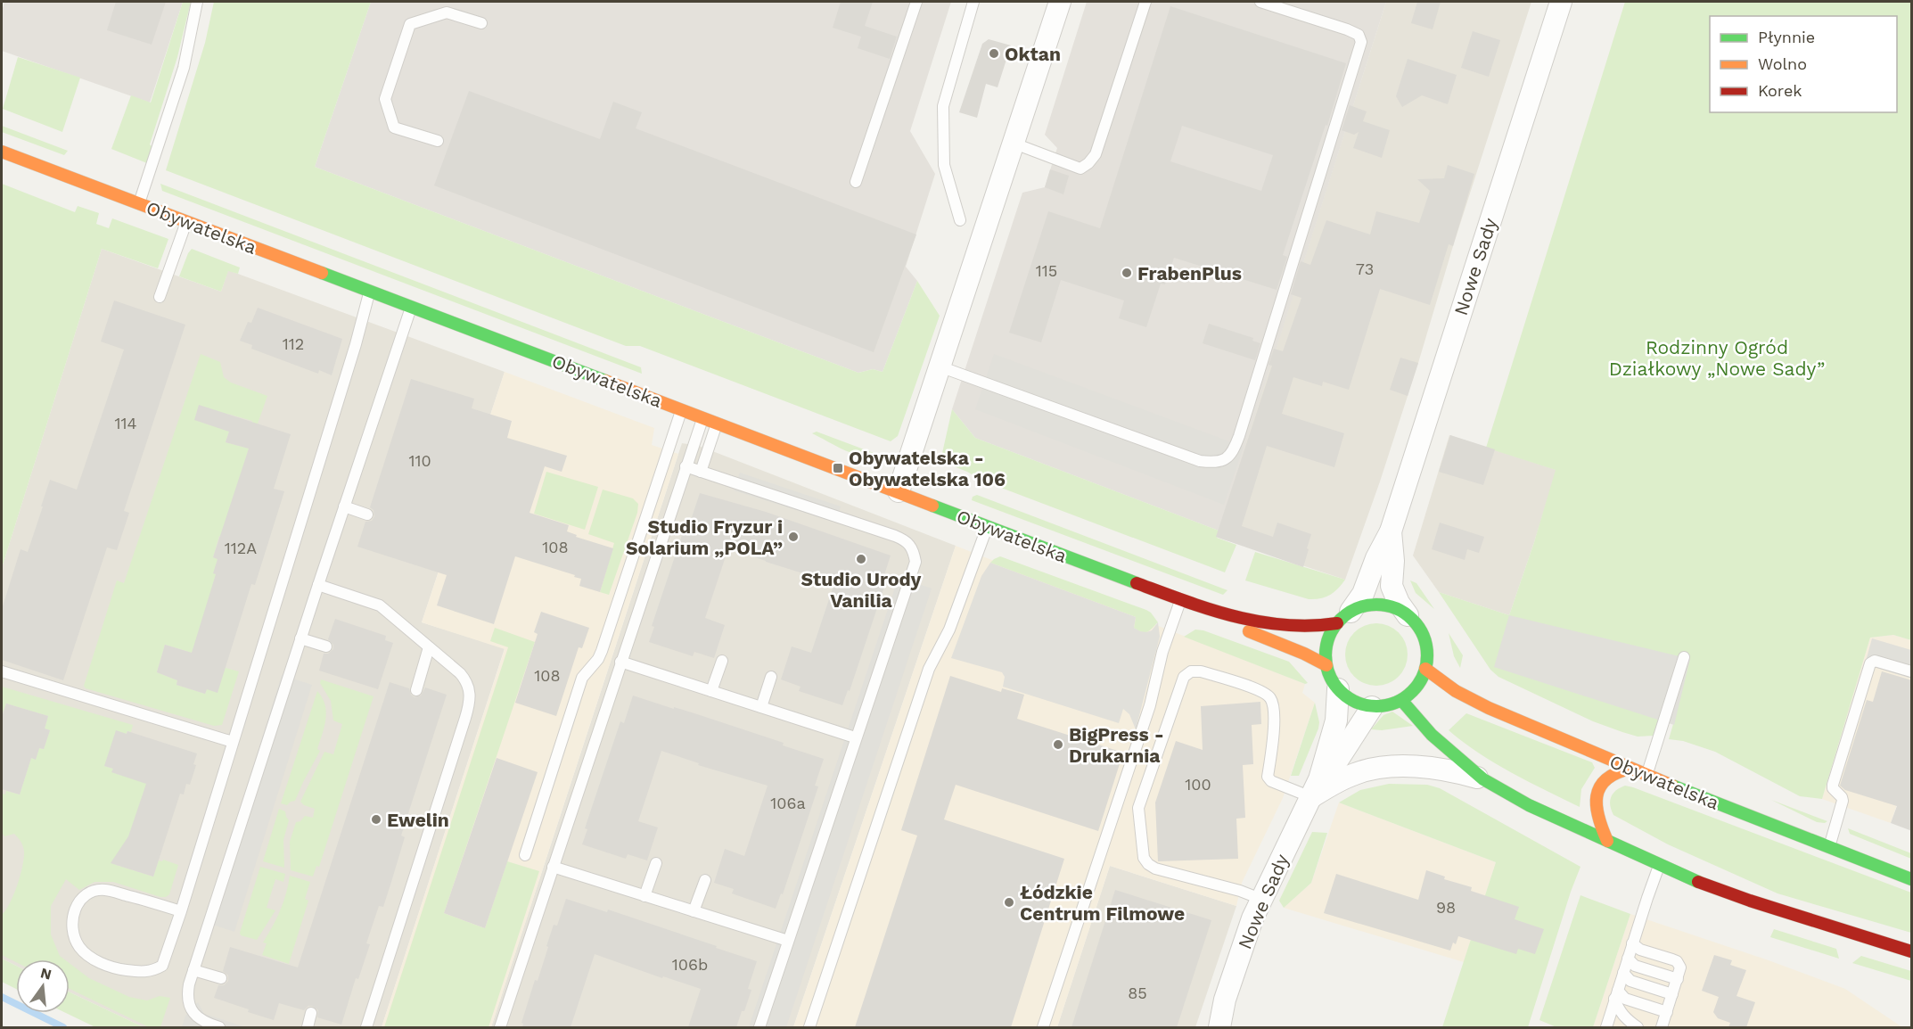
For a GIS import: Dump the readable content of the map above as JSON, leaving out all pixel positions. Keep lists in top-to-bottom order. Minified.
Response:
{"streets":{"main road":["Obywatelska"],"street":["Nowe Sady"]},"crossings":[["Obywatelska","Nowe Sady"]],"parks":["Rodzinny Ogród Działkowy „Nowe Sady”"],"places":{"other":["Oktan","FrabenPlus","Studio Fryzur i Solarium „POLA”","Studio Urody Vanilia","BigPress - Drukarnia","Ewelin","Łódzkie Centrum Filmowe"],"transit":["Obywatelska - Obywatelska 106"]},"house_numbers":["73","115","112","114","110","108","112A","108","100","106a","98","106b","85"],"legend":["Płynnie","Wolno","Korek"],"north":"top"}
